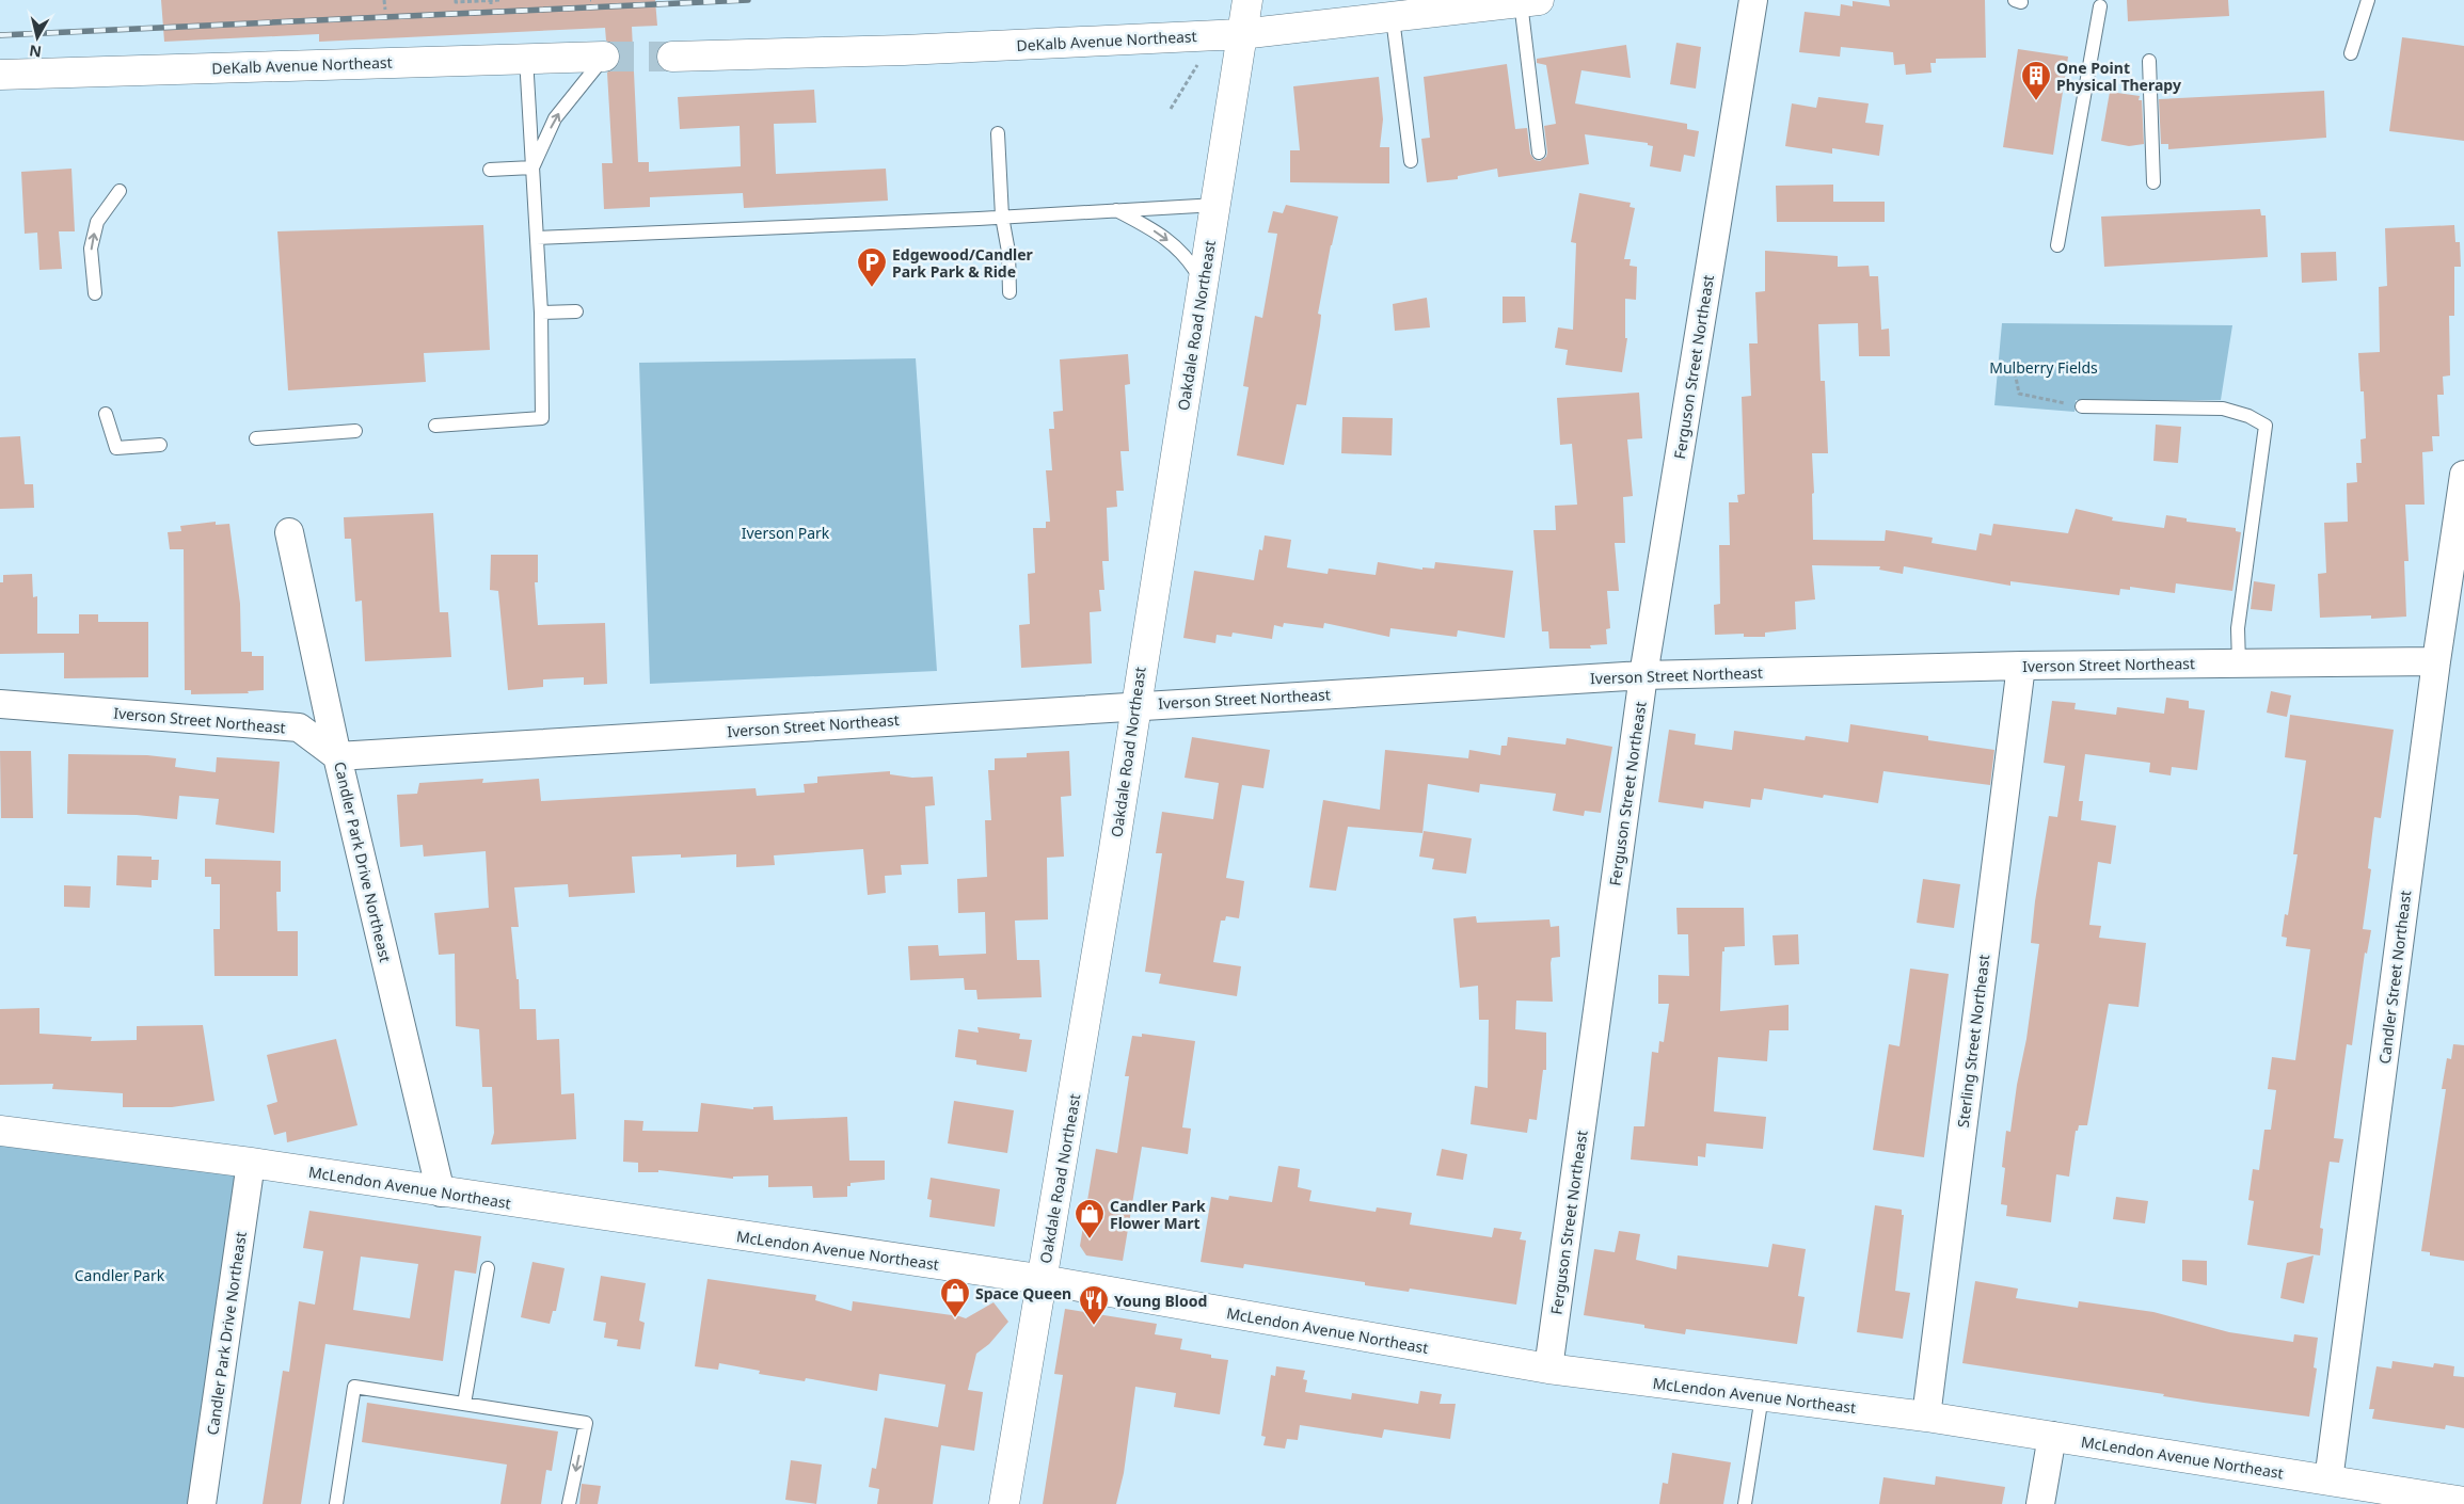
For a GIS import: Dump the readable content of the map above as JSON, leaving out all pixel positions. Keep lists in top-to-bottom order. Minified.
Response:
{"streets":{"street":["DeKalb Avenue Northeast","Oakdale Road Northeast","Ferguson Street Northeast","Iverson Street Northeast","Candler Park Drive Northeast","Candler Street Northeast","Sterling Street Northeast","McLendon Avenue Northeast"]},"crossings":[["DeKalb Avenue Northeast","Oakdale Road Northeast"],["Oakdale Road Northeast","Iverson Street Northeast"],["Oakdale Road Northeast","McLendon Avenue Northeast"],["Ferguson Street Northeast","Iverson Street Northeast"],["Ferguson Street Northeast","McLendon Avenue Northeast"],["Iverson Street Northeast","Candler Park Drive Northeast"],["Iverson Street Northeast","Candler Street Northeast"],["Iverson Street Northeast","Sterling Street Northeast"],["Candler Park Drive Northeast","McLendon Avenue Northeast"],["Candler Street Northeast","McLendon Avenue Northeast"],["Sterling Street Northeast","McLendon Avenue Northeast"]],"parks":["Mulberry Fields","Iverson Park","Candler Park"],"places":{"building":["One Point Physical Therapy"],"parking":["Edgewood/Candler Park Park & Ride"],"shop":["Candler Park Flower Mart","Space Queen"],"restaurant":["Young Blood"]},"north":"bottom"}
